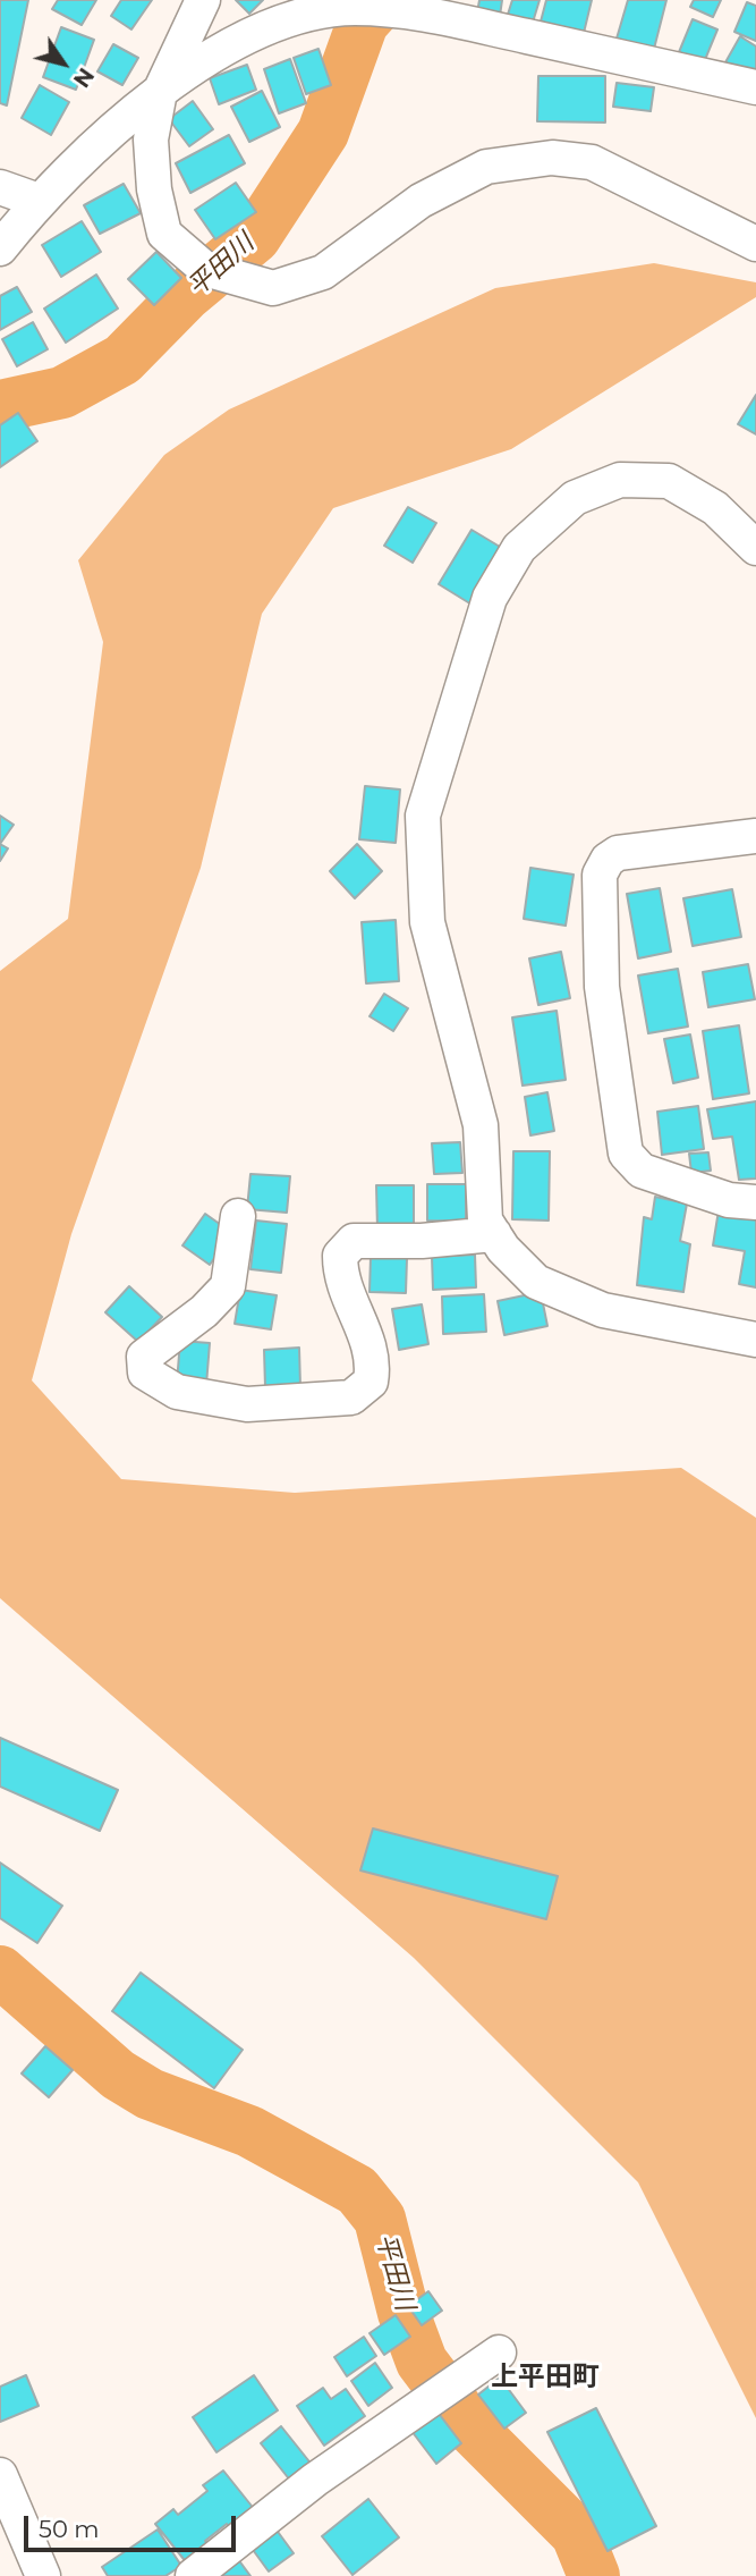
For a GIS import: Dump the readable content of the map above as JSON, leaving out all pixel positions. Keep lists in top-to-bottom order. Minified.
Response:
{"districts":["上平田町"],"water":["平田川"],"scale_bar":"50 m","north":"bottom right"}
